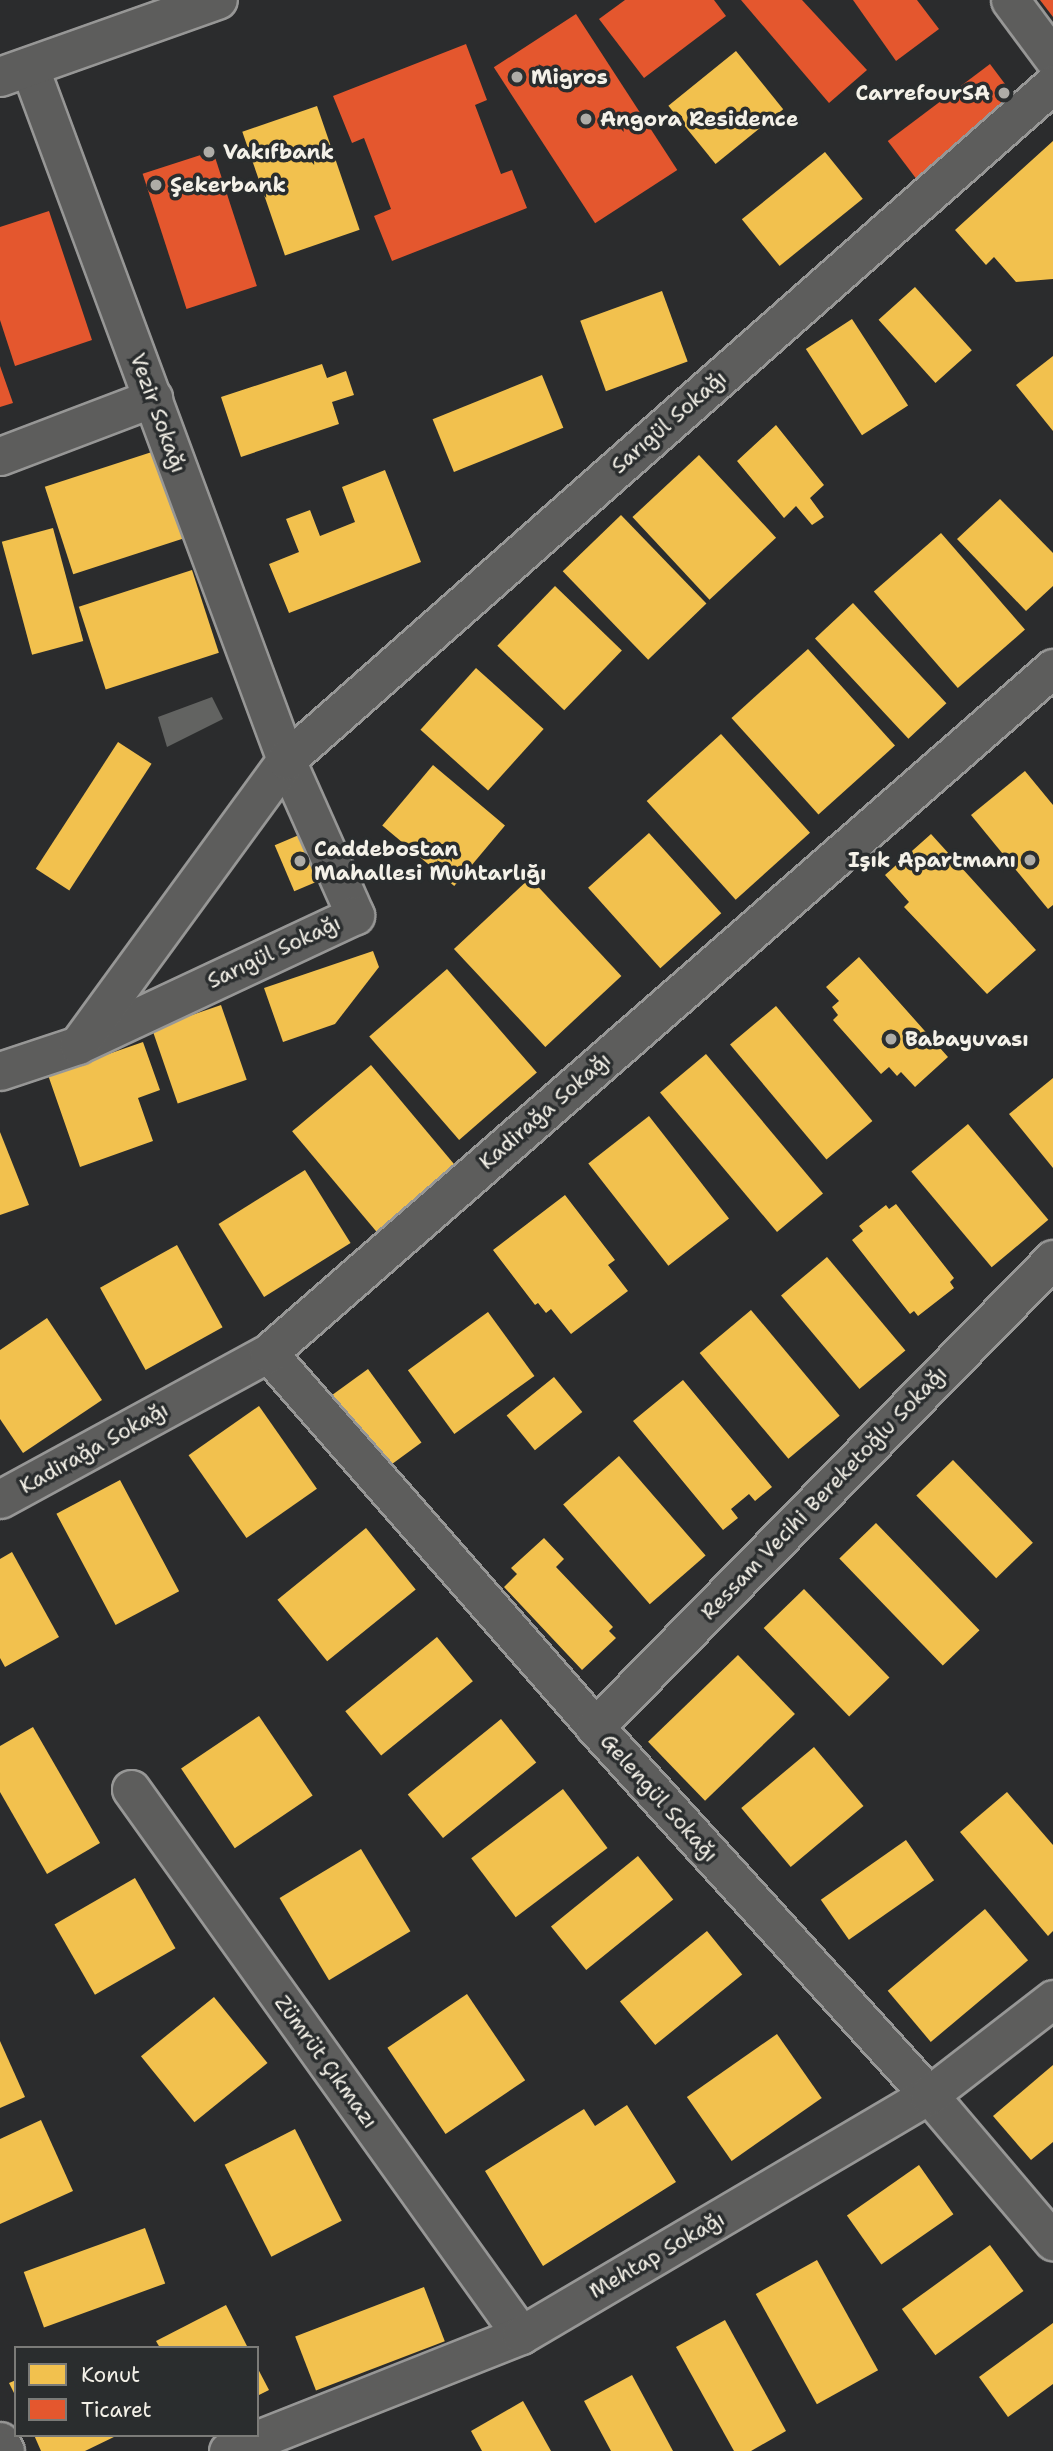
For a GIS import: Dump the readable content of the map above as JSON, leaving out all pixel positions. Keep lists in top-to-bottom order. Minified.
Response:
{"streets":{"street":["Vezir Sokağı","Sarıgül Sokağı","Kadirağa Sokağı","Ressam Vecihi Bereketoğlu Sokağı","Gelengül Sokağı","Zümrüt Çıkmazı","Mehtap Sokağı"]},"crossings":[["Vezir Sokağı","Sarıgül Sokağı"],["Kadirağa Sokağı","Gelengül Sokağı"],["Ressam Vecihi Bereketoğlu Sokağı","Gelengül Sokağı"],["Gelengül Sokağı","Mehtap Sokağı"],["Zümrüt Çıkmazı","Mehtap Sokağı"]],"places":["Migros","CarrefourSA","Angora Residence","Vakıfbank","Şekerbank","Işık Apartmanı","Caddebostan Mahallesi Muhtarlığı","Babayuvası"],"legend":["Konut","Ticaret"]}
